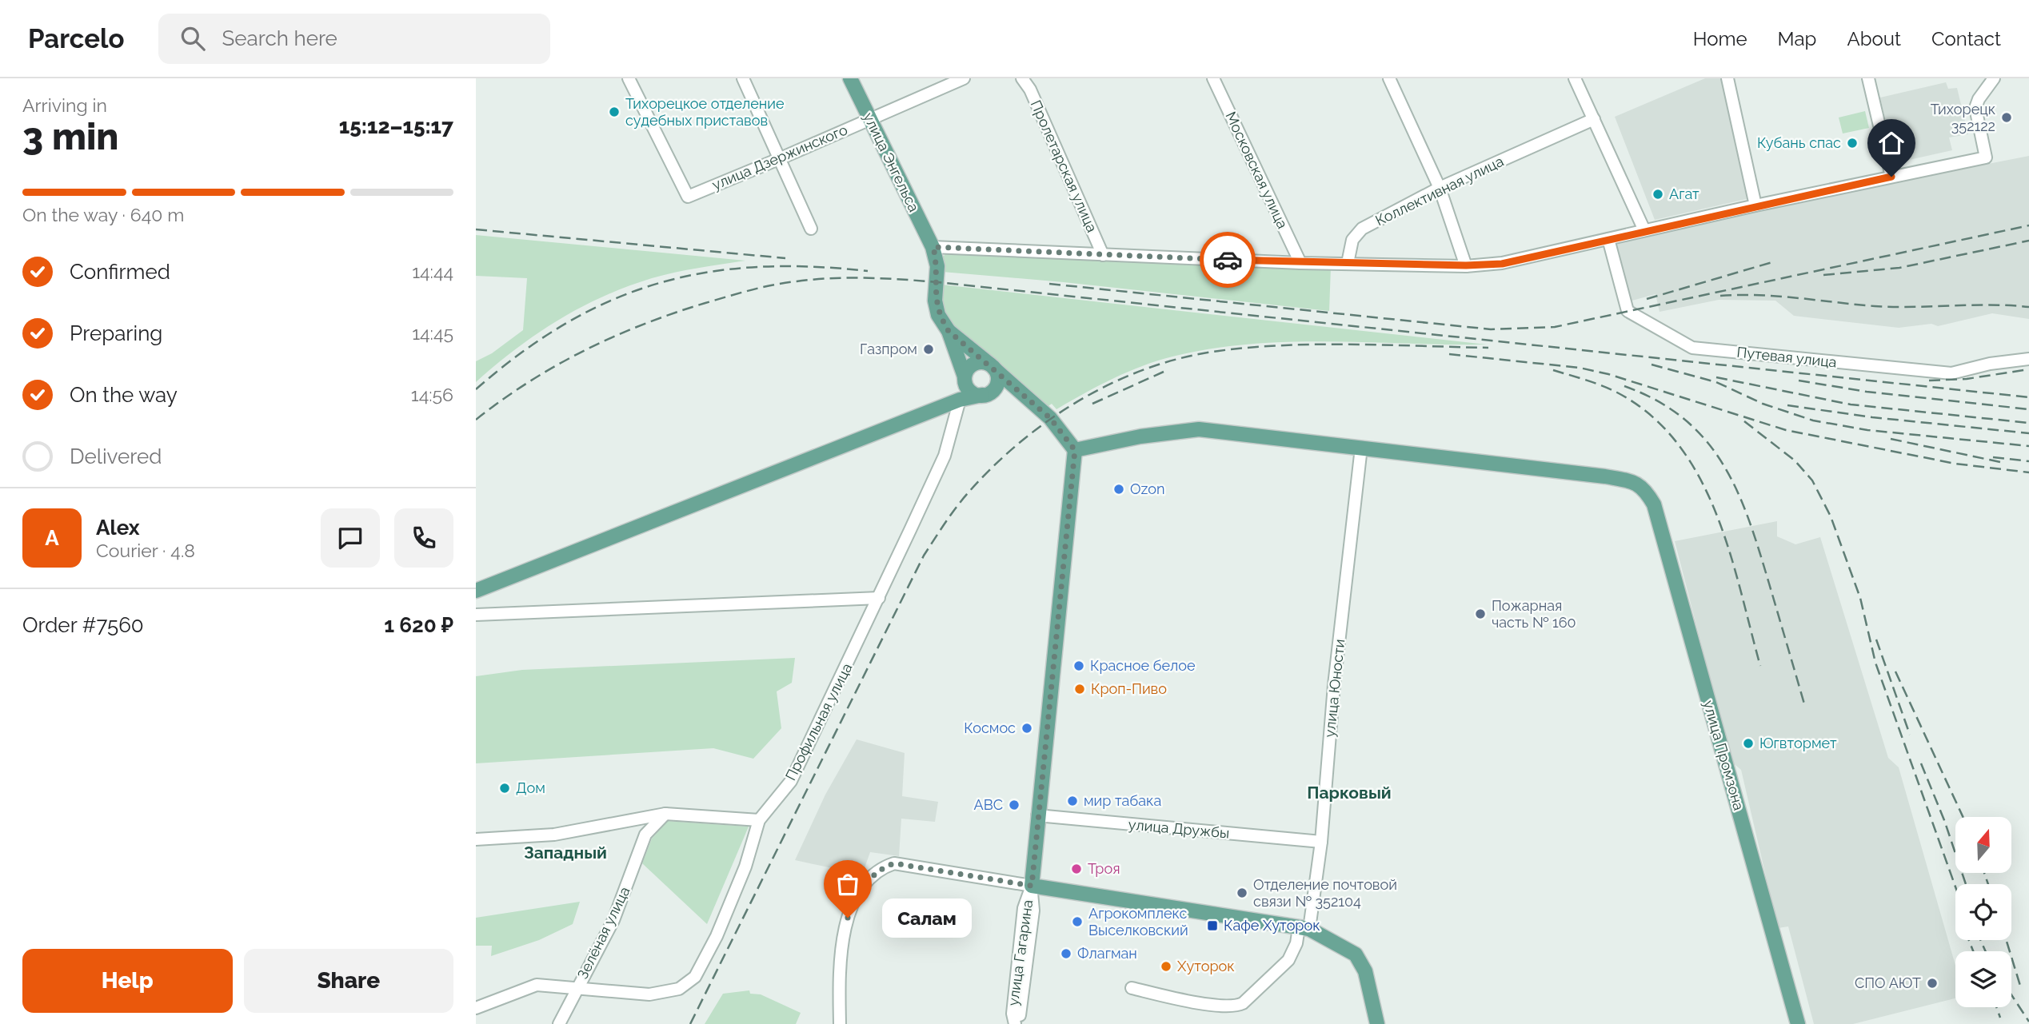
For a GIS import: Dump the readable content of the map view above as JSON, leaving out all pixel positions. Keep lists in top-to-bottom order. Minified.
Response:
{"streets":{"main road":["улица Энгельса","улица Промзона","улица Гагарина"],"street":["улица Дзержинского","Пролетарская улица","Московская улица","Коллективная улица","Путевая улица","улица Юности","Профильная улица","улица Дружбы","Зелёная улица"]},"crossings":[["улица Дзержинского","улица Энгельса"],["улица Юности","улица Промзона"],["улица Юности","улица Дружбы"],["Профильная улица","Зелёная улица"],["улица Дружбы","улица Гагарина"]],"districts":["Парковый","Западный"],"places":{"other":["Тихорецкое отделение судебных приставов","Тихорецк 352122","Кубань спас","Агат","Газпром","Ozon","Пожарная часть № 160","Красное белое","Кроп-Пиво","Космос","Югвтормет","Дом","мир табака","ABC","Троя","Отделение почтовой связи № 352104","Салам","Агрокомплекс Выселковский","Флагман","Хуторок","СПО АЮТ"],"transit":["Кафе Хуторок"]},"north":"top","page":{"header":"Parcelo","search":"Search here","nav":["Home","Map","About","Contact"],"heading":["3 min","Arriving in","15:12–15:17"],"panel":["Alex","Courier · 4.8","Order #7560","1 620 ₽"],"bar":"On the way · 640 m","list":[["Confirmed","14:44"],["Preparing","14:45"],["On the way","14:56"],"Delivered"],"round":"A","bubble":"Салам","buttons":["Help","Share"]}}
